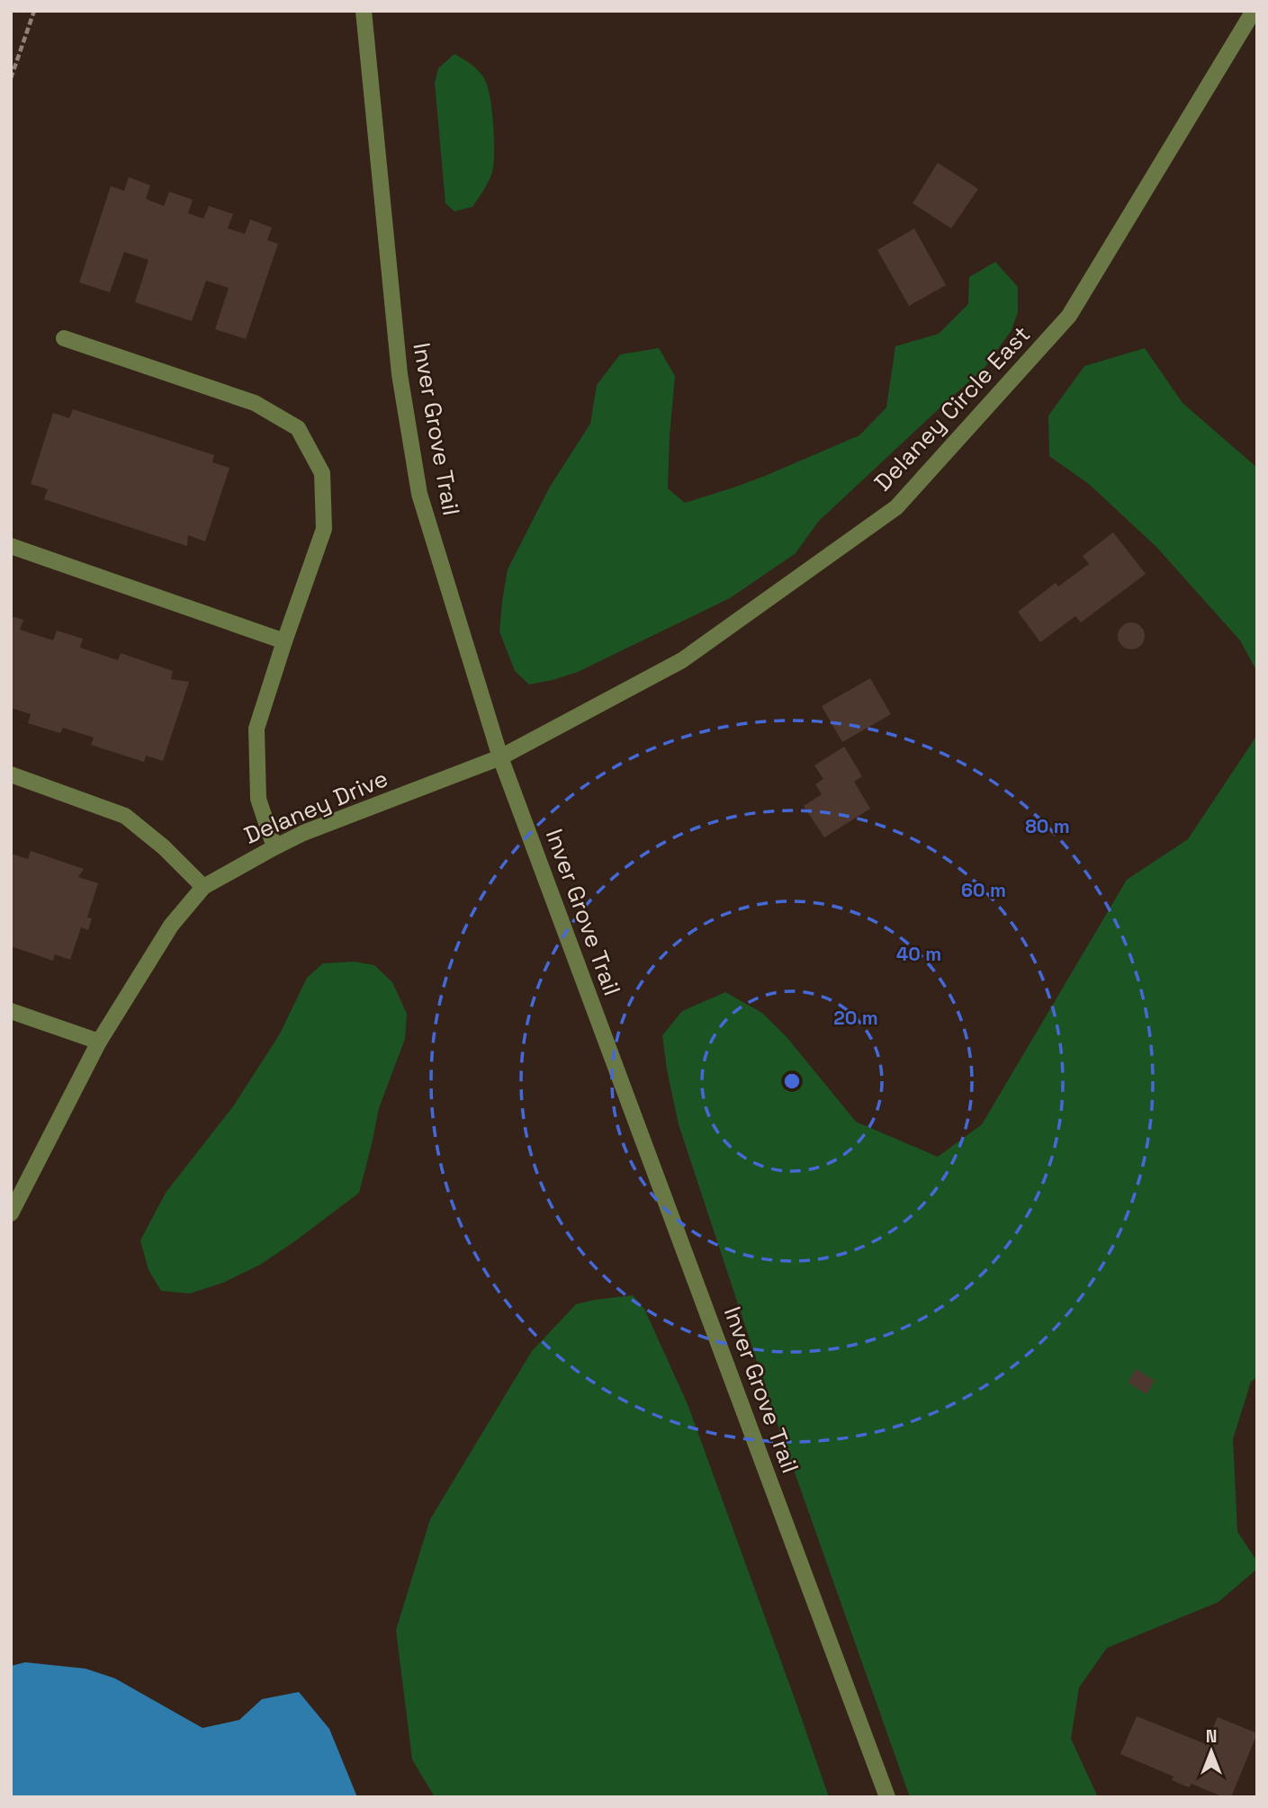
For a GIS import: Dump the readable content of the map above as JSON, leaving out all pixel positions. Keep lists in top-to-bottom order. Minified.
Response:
{"streets":{"street":["Delaney Circle East","Inver Grove Trail","Delaney Drive"]},"crossings":[["Delaney Circle East","Inver Grove Trail"],["Delaney Circle East","Delaney Drive"],["Inver Grove Trail","Delaney Drive"]],"north":"top","rings":["80 m","60 m","40 m","20 m"]}
